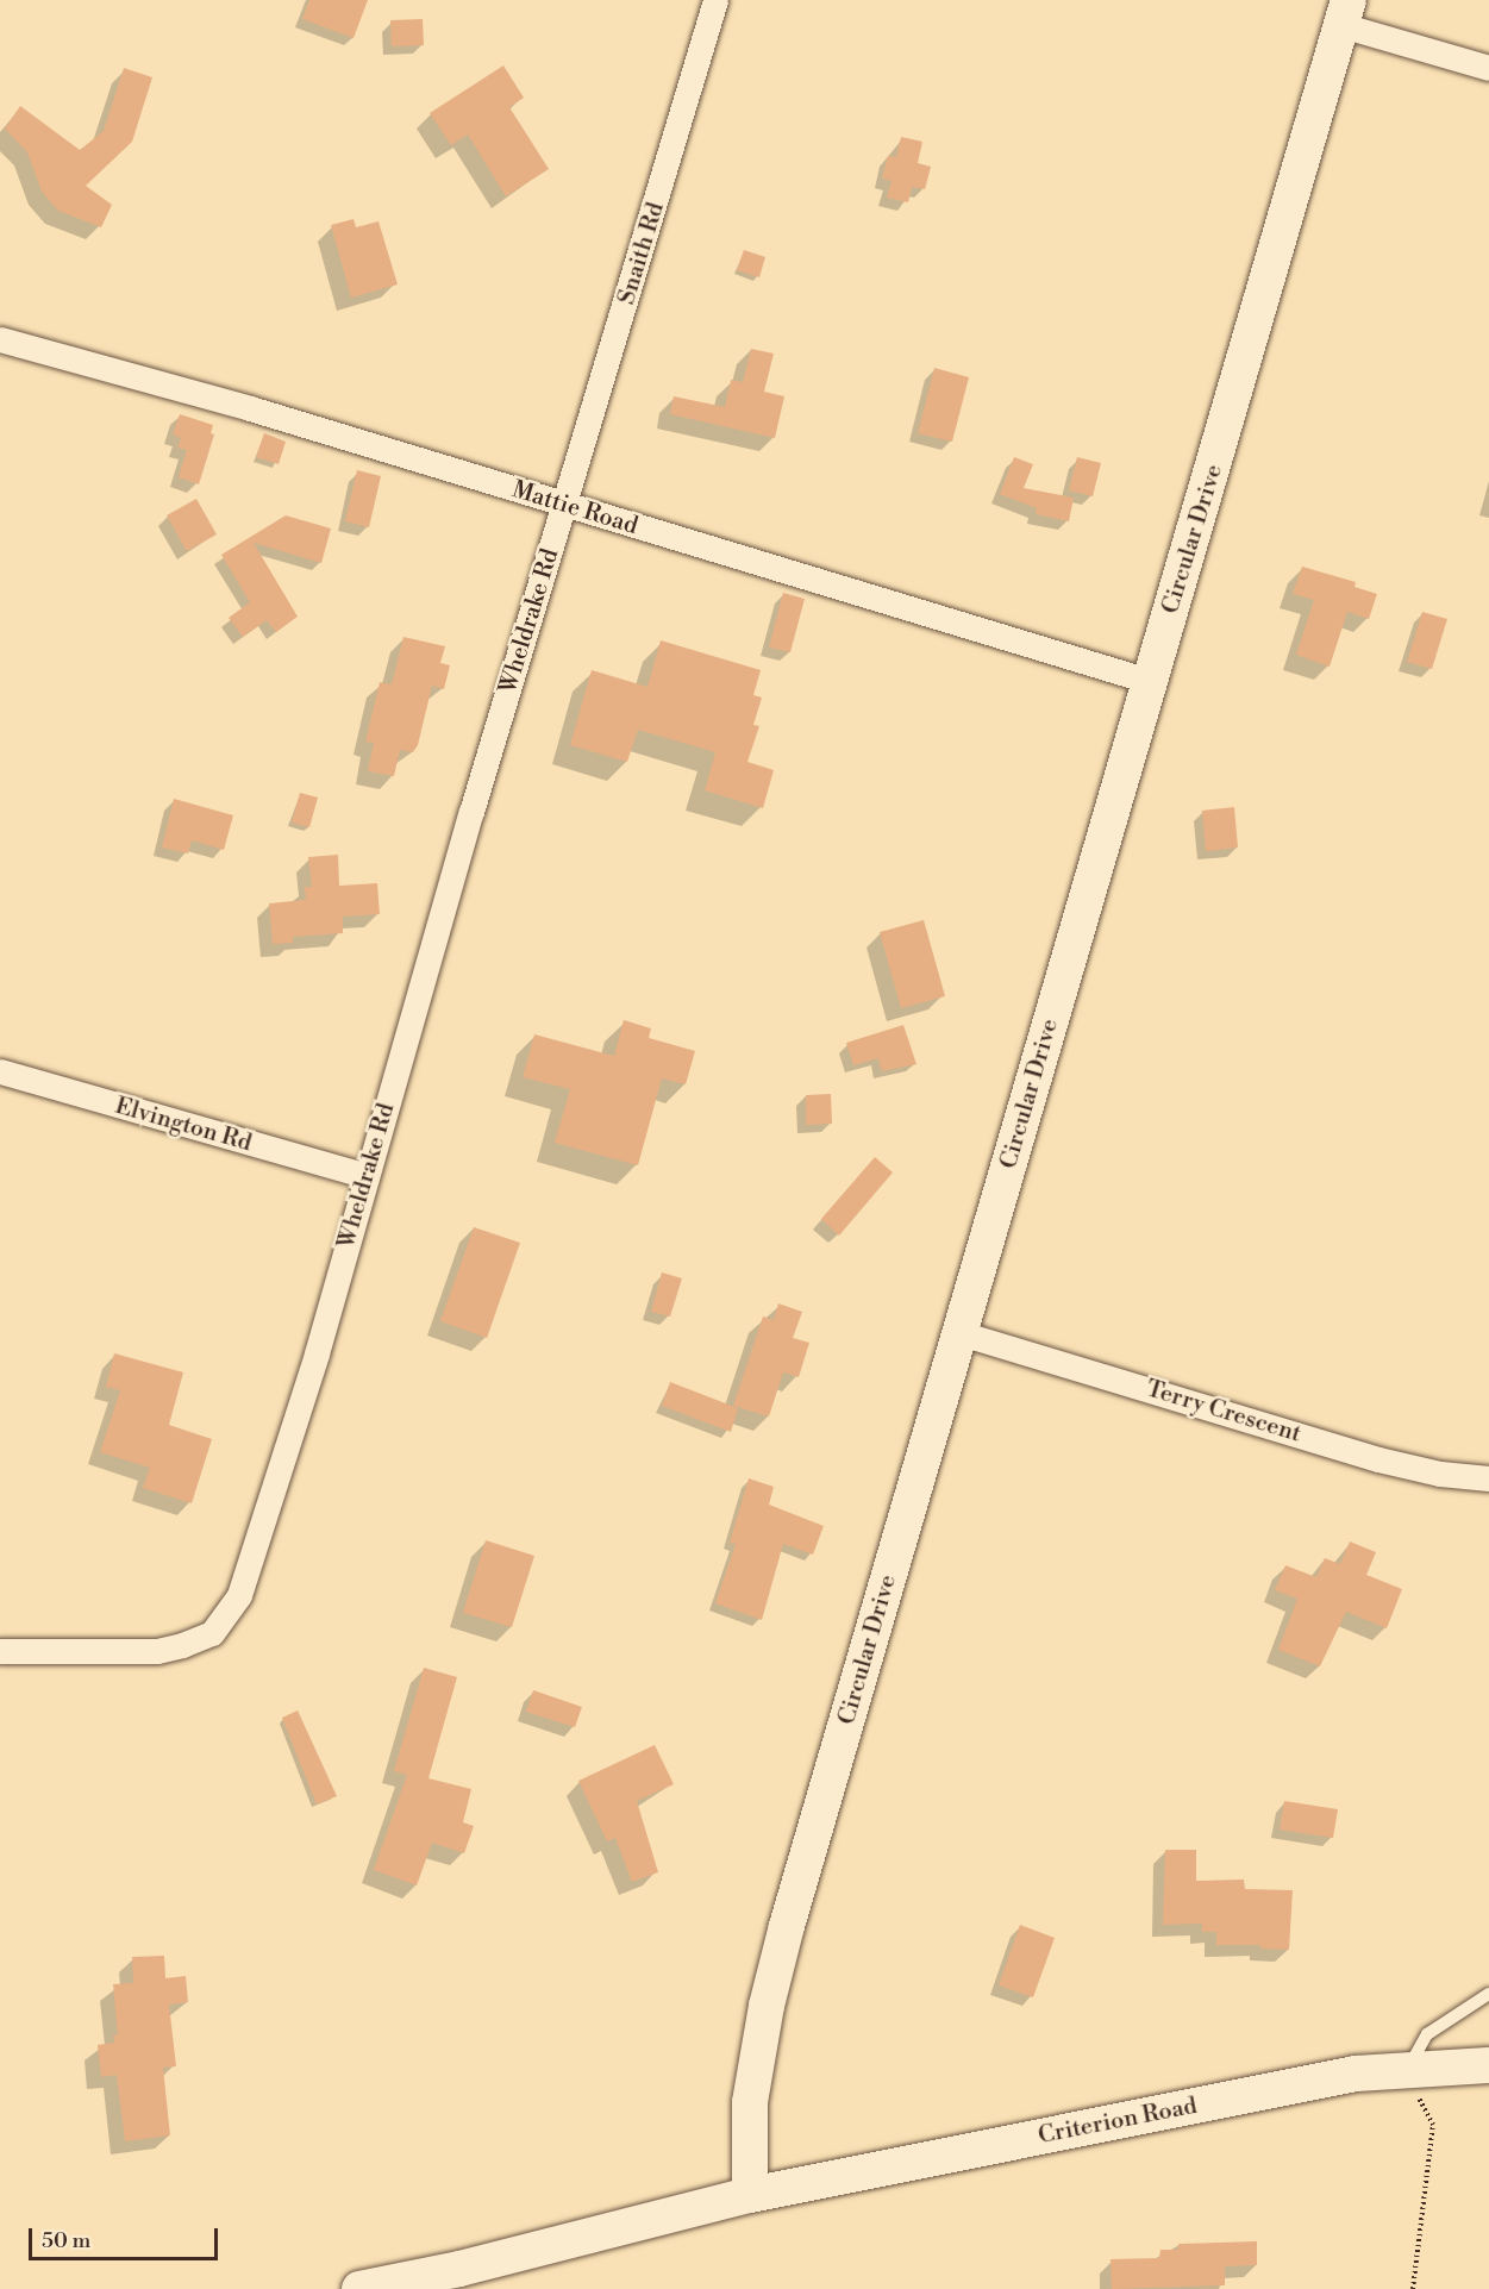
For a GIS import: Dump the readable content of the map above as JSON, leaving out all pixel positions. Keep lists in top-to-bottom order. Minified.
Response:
{"streets":{"street":["Snaith Rd","Mattie Road","Circular Drive","Wheldrake Rd","Elvington Rd","Terry Crescent","Criterion Road"]},"crossings":[["Snaith Rd","Mattie Road"],["Snaith Rd","Wheldrake Rd"],["Mattie Road","Circular Drive"],["Mattie Road","Wheldrake Rd"],["Circular Drive","Terry Crescent"],["Circular Drive","Criterion Road"],["Wheldrake Rd","Elvington Rd"]],"scale_bar":"50 m"}
